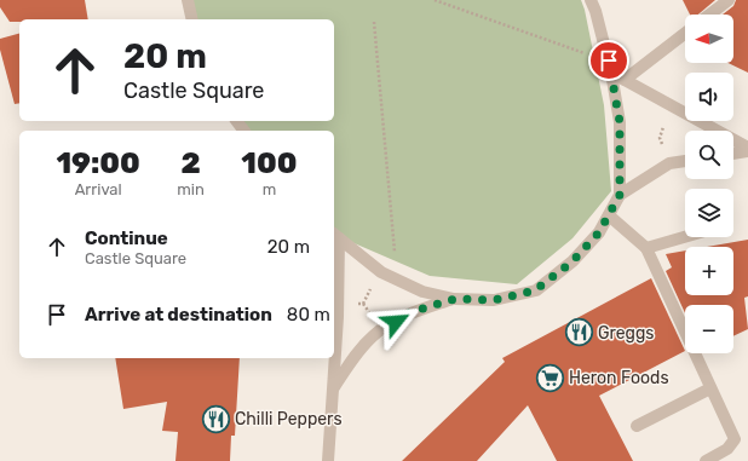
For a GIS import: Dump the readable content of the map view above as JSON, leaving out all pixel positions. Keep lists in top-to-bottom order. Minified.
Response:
{"places":{"restaurant":["Greggs","Chilli Peppers"],"supermarket":["Heron Foods"]},"north":"left","page":{"map_buttons":["+","−"],"turn":["20 m","Castle Square"],"eta":["19:00","Arrival","2","min","100","m"],"list":[{"name":"Continue","note":"Castle Square","value":"20 m"},{"name":"Arrive at destination","value":"80 m"}]}}
